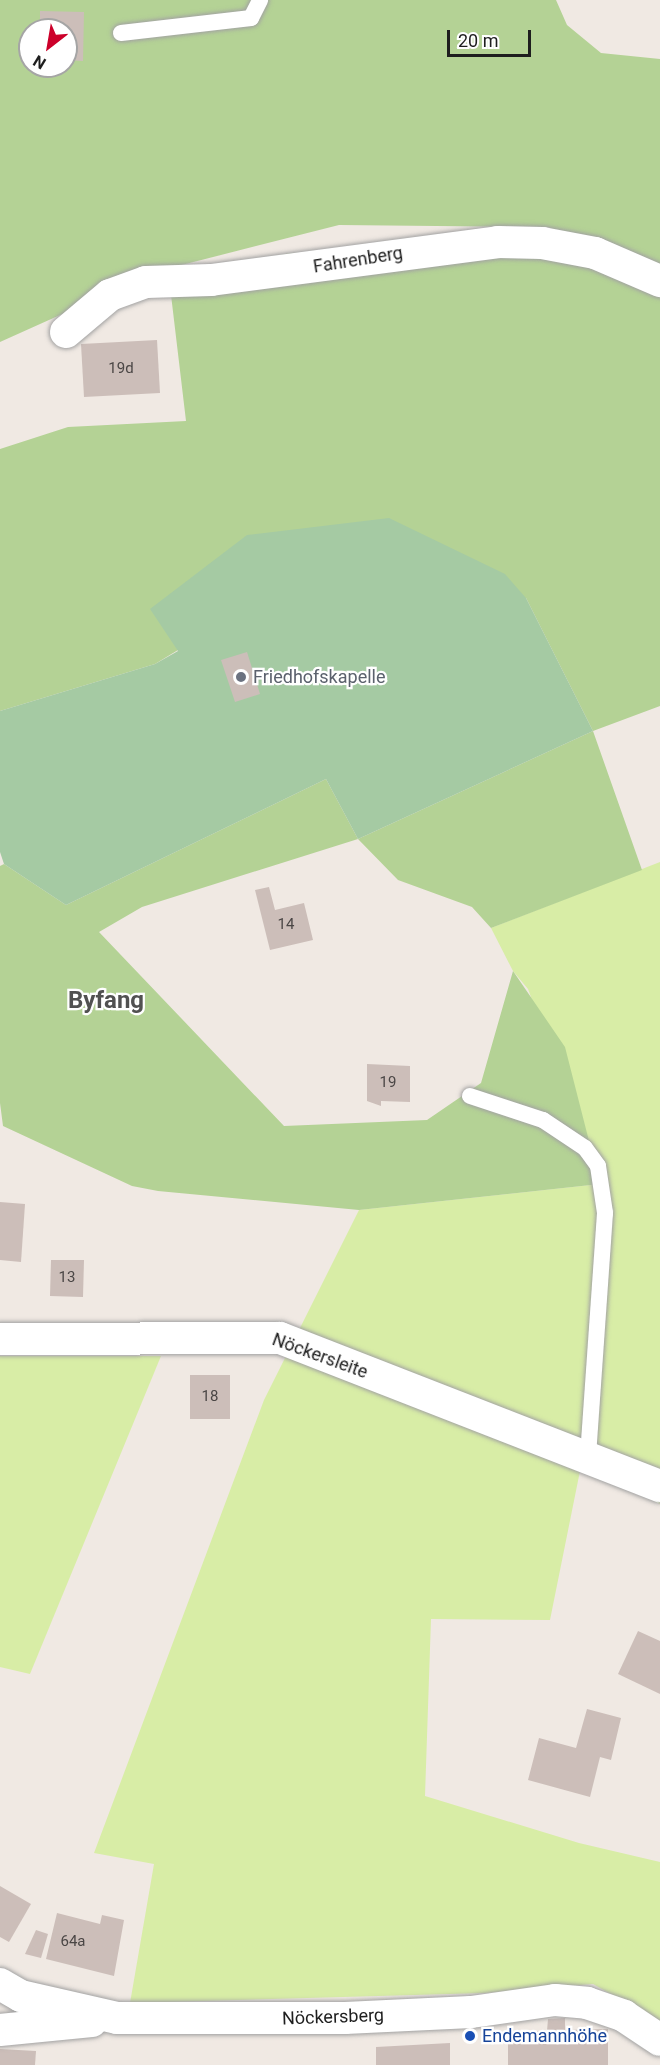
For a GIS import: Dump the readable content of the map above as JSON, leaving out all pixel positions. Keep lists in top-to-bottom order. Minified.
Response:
{"streets":{"street":["Fahrenberg","Nöckersleite","Nöckersberg"]},"districts":["Byfang"],"places":["Friedhofskapelle","Endemannhöhe"],"house_numbers":["19d","14","19","13","18","64a"],"scale_bar":"20 m","north":"bottom left"}
